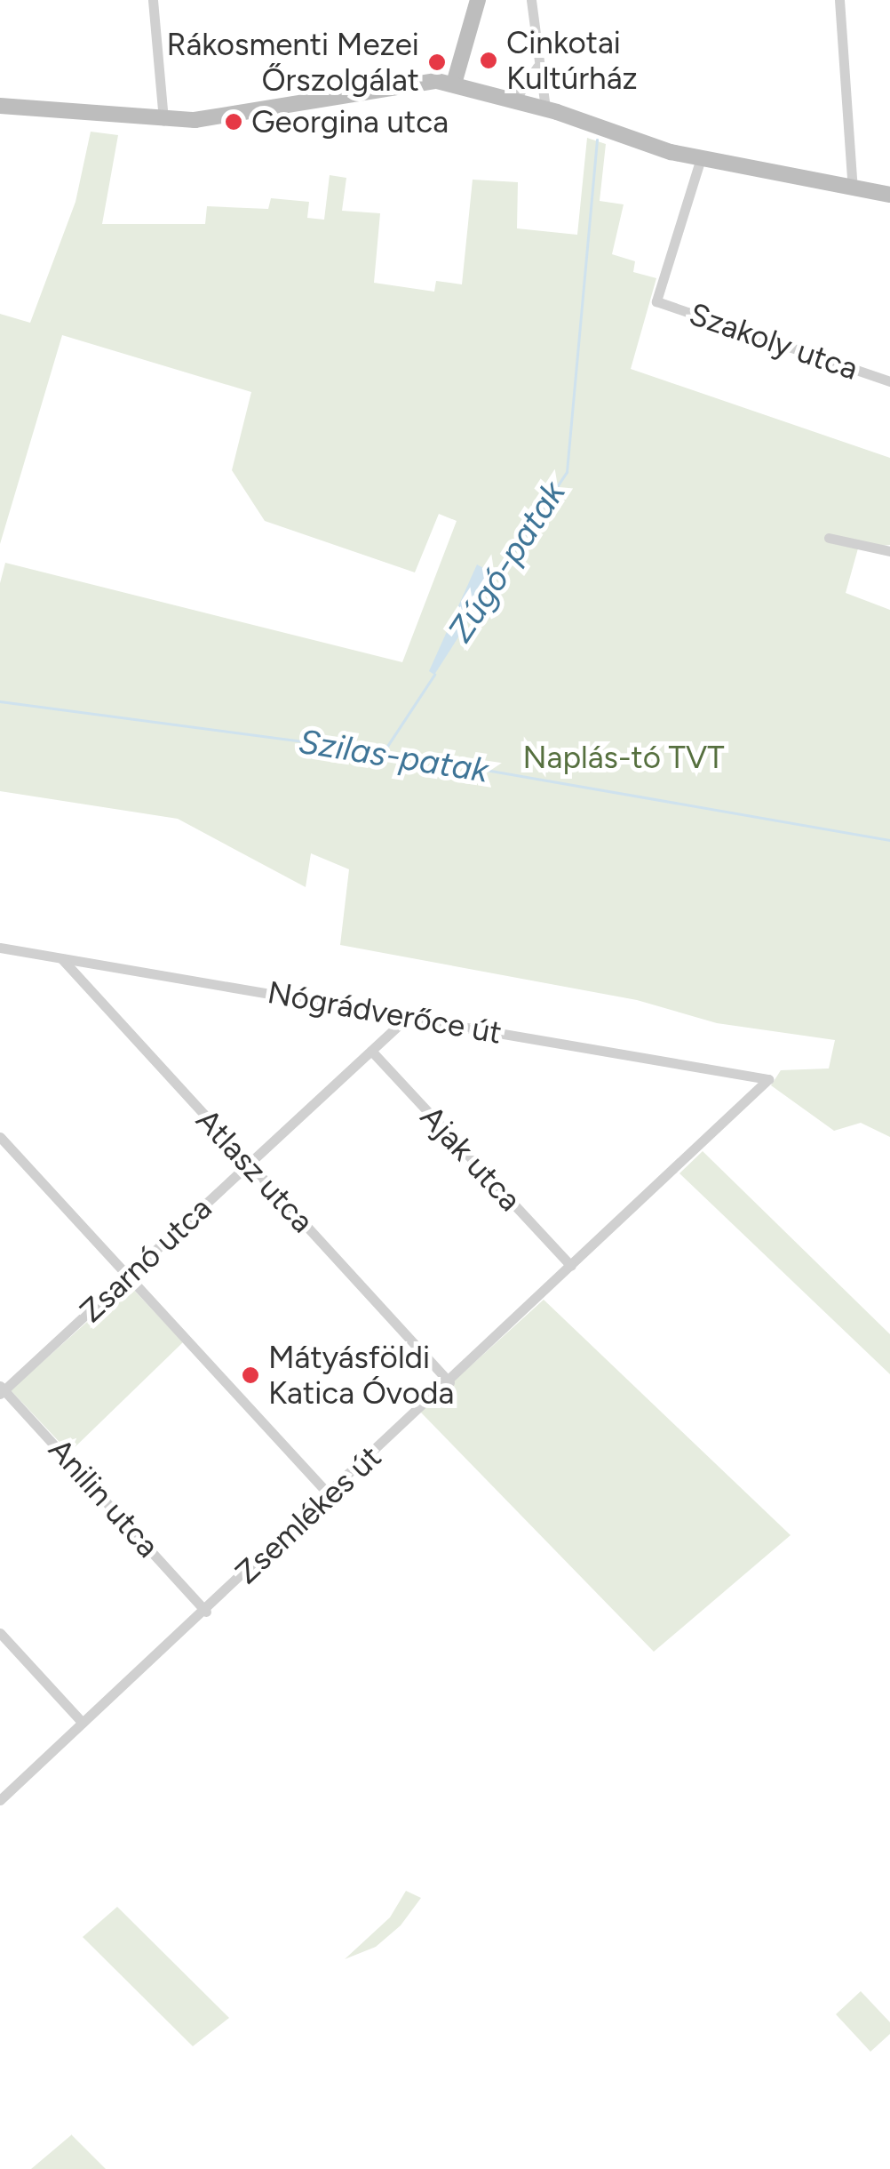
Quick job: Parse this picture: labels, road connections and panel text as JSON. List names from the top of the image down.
{
  "streets": {
    "street": [
      "Szakoly utca",
      "Nógrádverőce út",
      "Ajak utca",
      "Atlasz utca",
      "Zsarnó utca",
      "Anilin utca",
      "Zsemlékes út"
    ]
  },
  "crossings": [
    ["Nógrádverőce út", "Atlasz utca"],
    ["Nógrádverőce út", "Zsarnó utca"],
    ["Nógrádverőce út", "Zsemlékes út"],
    ["Ajak utca", "Zsarnó utca"],
    ["Ajak utca", "Zsemlékes út"],
    ["Atlasz utca", "Zsarnó utca"],
    ["Atlasz utca", "Zsemlékes út"],
    ["Zsarnó utca", "Anilin utca"],
    ["Anilin utca", "Zsemlékes út"]
  ],
  "water": ["Zúgó-patak", "Szilas-patak"],
  "parks": ["Naplás-tó TVT"],
  "places": [
    "Cinkotai Kultúrház",
    "Rákosmenti Mezei Őrszolgálat",
    "Georgina utca",
    "Mátyásföldi Katica Óvoda"
  ]
}
